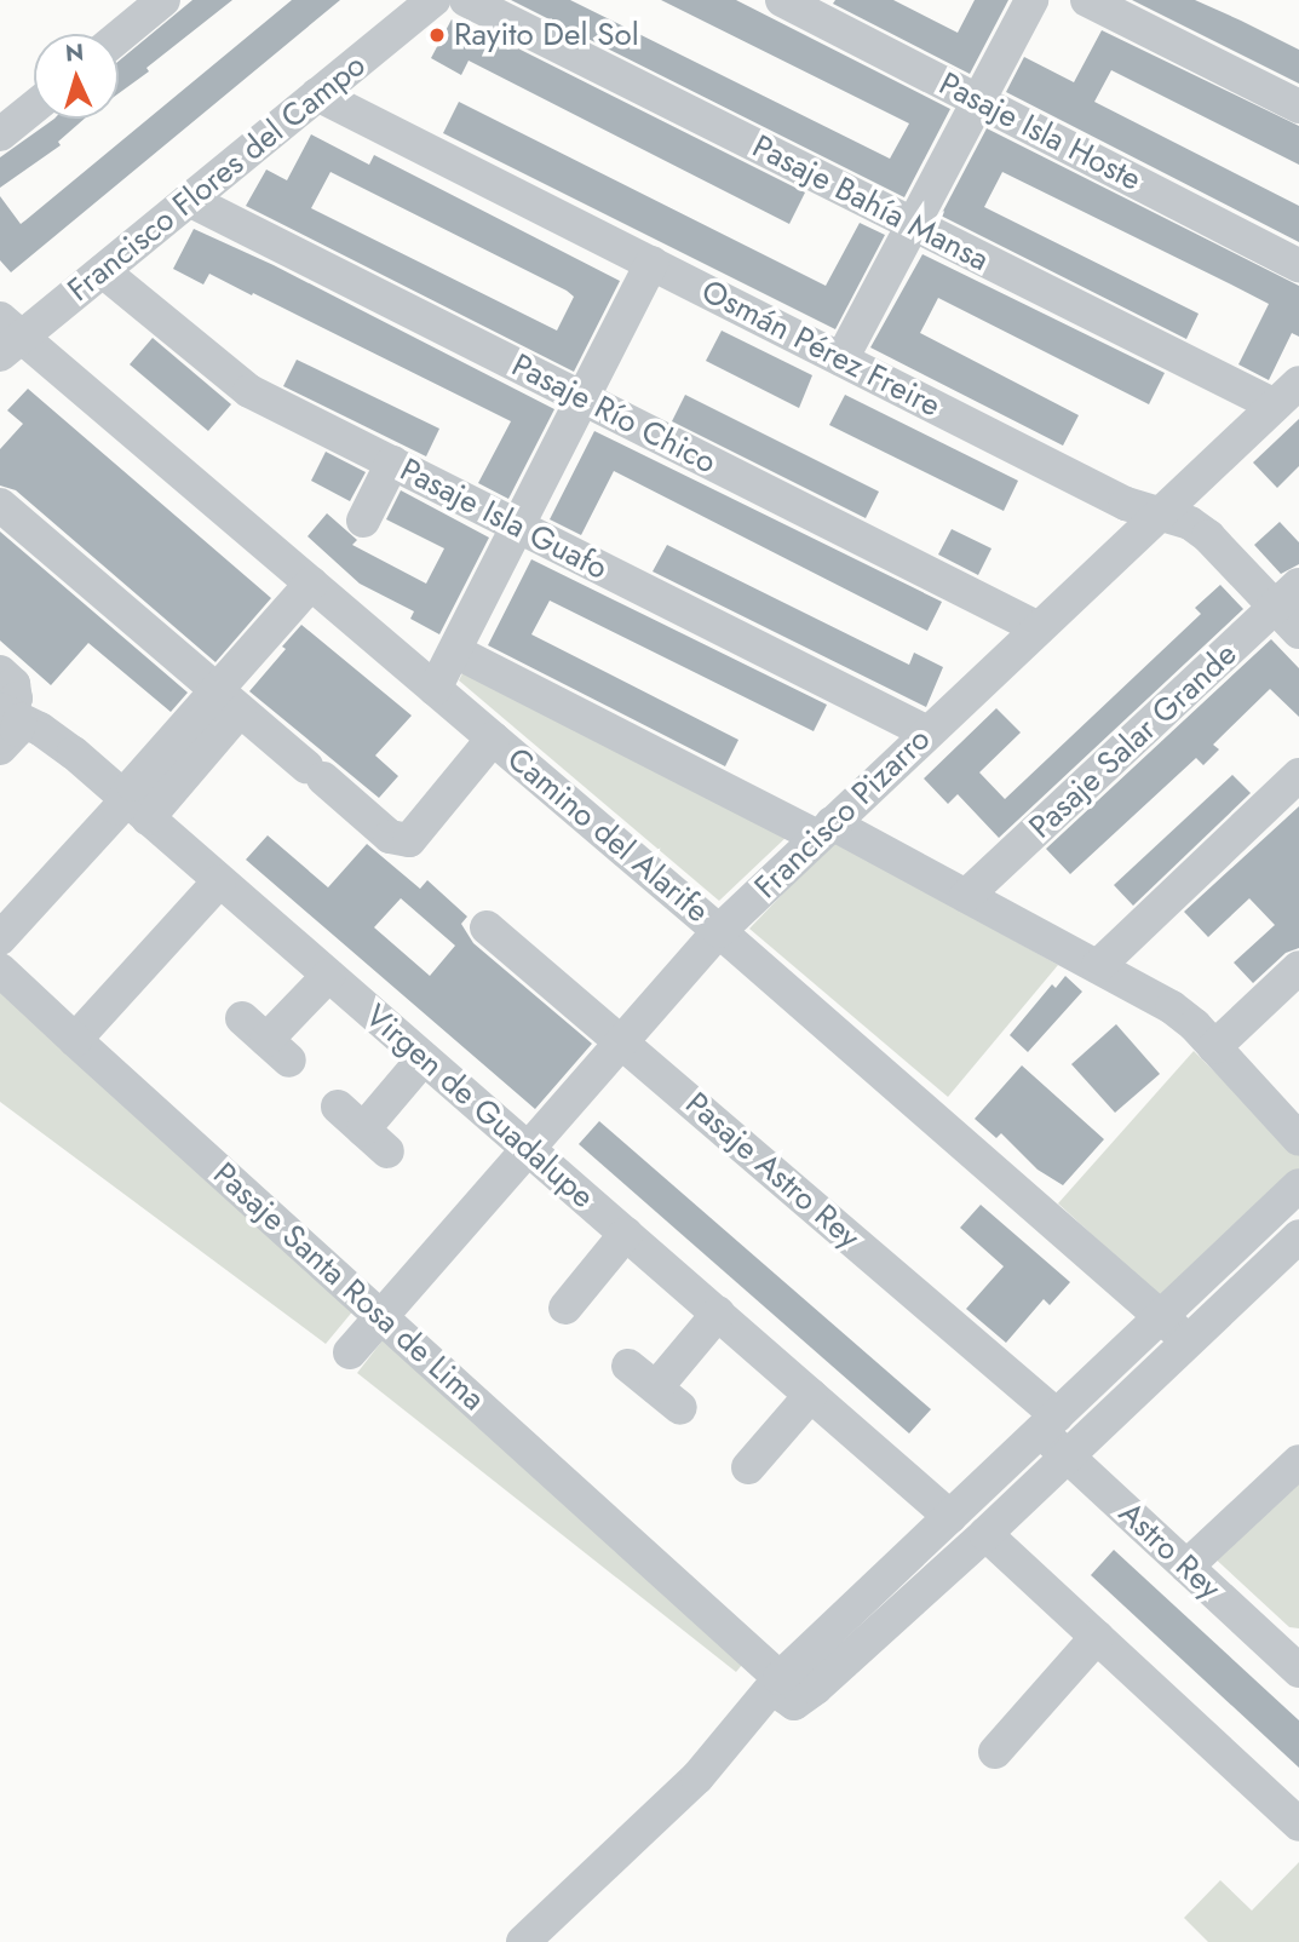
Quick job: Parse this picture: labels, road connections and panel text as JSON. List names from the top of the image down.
{
  "streets": {
    "street": [
      "Pasaje Isla Hoste",
      "Francisco Flores del Campo",
      "Pasaje Bahía Mansa",
      "Osmán Pérez Freire",
      "Pasaje Río Chico",
      "Pasaje Isla Guafo",
      "Pasaje Salar Grande",
      "Francisco Pizarro",
      "Camino del Alarife",
      "Virgen de Guadalupe",
      "Pasaje Astro Rey",
      "Pasaje Santa Rosa de Lima",
      "Astro Rey"
    ]
  },
  "crossings": [
    ["Francisco Flores del Campo", "Osmán Pérez Freire"],
    ["Francisco Flores del Campo", "Pasaje Río Chico"],
    ["Francisco Flores del Campo", "Pasaje Isla Guafo"],
    ["Francisco Flores del Campo", "Camino del Alarife"],
    ["Pasaje Bahía Mansa", "Francisco Pizarro"],
    ["Osmán Pérez Freire", "Pasaje Salar Grande"],
    ["Osmán Pérez Freire", "Francisco Pizarro"],
    ["Pasaje Río Chico", "Francisco Pizarro"],
    ["Pasaje Isla Guafo", "Francisco Pizarro"],
    ["Francisco Pizarro", "Camino del Alarife"],
    ["Francisco Pizarro", "Virgen de Guadalupe"],
    ["Francisco Pizarro", "Pasaje Astro Rey"],
    ["Francisco Pizarro", "Pasaje Santa Rosa de Lima"],
    ["Pasaje Astro Rey", "Astro Rey"]
  ],
  "places": ["Rayito Del Sol"],
  "north": "top"
}
